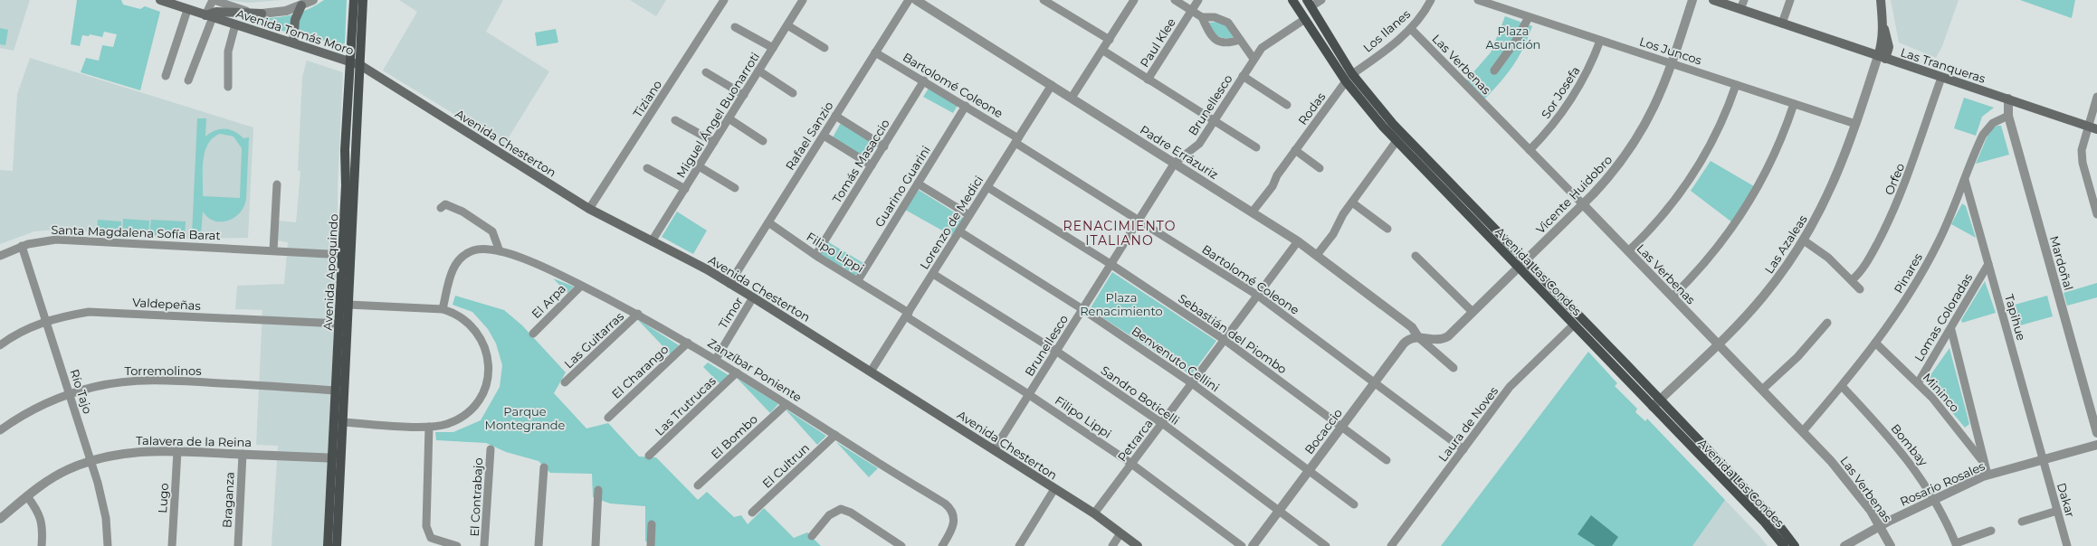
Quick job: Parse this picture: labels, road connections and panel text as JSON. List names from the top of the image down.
{
  "streets": {
    "main road": [
      "Avenida Tomás Moro",
      "Las Tranqueras",
      "Avenida Chesterton",
      "Avenida Las Condes",
      "Avenida Apoquindo"
    ],
    "street": [
      "Los Ilanes",
      "Paul Klee",
      "Los Juncos",
      "Las Verbenas",
      "Bartolomé Coleone",
      "Sor Josefa",
      "Tiziano",
      "Brunellesco",
      "Rodas",
      "Miguel Ángel Buonarroti",
      "Rafael Sanzio",
      "Padre Errázuriz",
      "Tomás Masaccio",
      "Orfeo",
      "Guarino Guarini",
      "Vicente Huidobro",
      "Lorenzo de Medici",
      "Santa Magdalena Sofía Barat",
      "Las Azaleas",
      "Filipo Lippi",
      "Mardoñal",
      "Pinares",
      "El Arpa",
      "Valdepeñas",
      "Timor",
      "Lomas Coloradas",
      "Tapihue",
      "Sebastián del Piombo",
      "Las Guitarras",
      "Benvenuto Cellini",
      "Zanzíbar Poniente",
      "Torremolinos",
      "El Charango",
      "Río Tajo",
      "Mininco",
      "Sandro Boticelli",
      "Las Trutrucas",
      "Laura de Noves",
      "Bocaccio",
      "El Bombo",
      "Petrarca",
      "Talavera de la Reina",
      "Bombay",
      "El Cultrun",
      "Rosario Rosales",
      "El Contrabajo",
      "Lugo",
      "Braganza",
      "Dakar"
    ]
  },
  "crossings": [
    ["Los Ilanes", "Las Verbenas"],
    ["Los Ilanes", "Avenida Las Condes"],
    ["Avenida Tomás Moro", "Avenida Chesterton"],
    ["Avenida Tomás Moro", "Avenida Apoquindo"],
    ["Los Juncos", "Sor Josefa"],
    ["Los Juncos", "Vicente Huidobro"],
    ["Los Juncos", "Las Azaleas"],
    ["Las Verbenas", "Sor Josefa"],
    ["Las Verbenas", "Vicente Huidobro"],
    ["Las Verbenas", "Las Azaleas"],
    ["Las Verbenas", "Pinares"],
    ["Las Verbenas", "Rosario Rosales"],
    ["Las Tranqueras", "Orfeo"],
    ["Las Tranqueras", "Las Azaleas"],
    ["Las Tranqueras", "Mardoñal"],
    ["Bartolomé Coleone", "Brunellesco"],
    ["Bartolomé Coleone", "Rafael Sanzio"],
    ["Bartolomé Coleone", "Tomás Masaccio"],
    ["Bartolomé Coleone", "Guarino Guarini"],
    ["Bartolomé Coleone", "Lorenzo de Medici"],
    ["Bartolomé Coleone", "Laura de Noves"],
    ["Bartolomé Coleone", "Bocaccio"],
    ["Bartolomé Coleone", "Petrarca"],
    ["Tiziano", "Avenida Chesterton"],
    ["Brunellesco", "Avenida Chesterton"],
    ["Brunellesco", "Padre Errázuriz"],
    ["Brunellesco", "Filipo Lippi"],
    ["Brunellesco", "Avenida Las Condes"],
    ["Brunellesco", "Sebastián del Piombo"],
    ["Brunellesco", "Benvenuto Cellini"],
    ["Brunellesco", "Sandro Boticelli"],
    ["Rodas", "Padre Errázuriz"],
    ["Rodas", "Avenida Las Condes"],
    ["Miguel Ángel Buonarroti", "Avenida Chesterton"],
    ["Rafael Sanzio", "Avenida Chesterton"],
    ["Rafael Sanzio", "Filipo Lippi"],
    ["Avenida Chesterton", "Lorenzo de Medici"],
    ["Avenida Chesterton", "Avenida Apoquindo"],
    ["Avenida Chesterton", "Timor"],
    ["Avenida Chesterton", "Petrarca"],
    ["Padre Errázuriz", "Lorenzo de Medici"],
    ["Padre Errázuriz", "Bocaccio"],
    ["Padre Errázuriz", "Petrarca"],
    ["Tomás Masaccio", "Filipo Lippi"],
    ["Guarino Guarini", "Filipo Lippi"],
    ["Vicente Huidobro", "Avenida Las Condes"],
    ["Lorenzo de Medici", "Filipo Lippi"],
    ["Lorenzo de Medici", "Sebastián del Piombo"],
    ["Lorenzo de Medici", "Benvenuto Cellini"],
    ["Lorenzo de Medici", "Sandro Boticelli"],
    ["Santa Magdalena Sofía Barat", "Avenida Apoquindo"],
    ["Santa Magdalena Sofía Barat", "Río Tajo"],
    ["Las Azaleas", "Avenida Las Condes"],
    ["Filipo Lippi", "Petrarca"],
    ["Mardoñal", "Pinares"],
    ["Avenida Las Condes", "Laura de Noves"],
    ["Avenida Apoquindo", "Valdepeñas"],
    ["Avenida Apoquindo", "Torremolinos"],
    ["Avenida Apoquindo", "Talavera de la Reina"],
    ["Pinares", "Tapihue"],
    ["Pinares", "Mininco"],
    ["Pinares", "Bombay"],
    ["El Arpa", "Zanzíbar Poniente"],
    ["Valdepeñas", "Río Tajo"],
    ["Timor", "Zanzíbar Poniente"],
    ["Lomas Coloradas", "Tapihue"],
    ["Lomas Coloradas", "Mininco"],
    ["Tapihue", "Rosario Rosales"],
    ["Tapihue", "Dakar"],
    ["Sebastián del Piombo", "Bocaccio"],
    ["Sebastián del Piombo", "Petrarca"],
    ["Las Guitarras", "Zanzíbar Poniente"],
    ["Benvenuto Cellini", "Bocaccio"],
    ["Benvenuto Cellini", "Petrarca"],
    ["Zanzíbar Poniente", "El Charango"],
    ["Zanzíbar Poniente", "Las Trutrucas"],
    ["Zanzíbar Poniente", "El Bombo"],
    ["Zanzíbar Poniente", "El Cultrun"],
    ["Torremolinos", "Río Tajo"],
    ["Río Tajo", "Talavera de la Reina"],
    ["Mininco", "Rosario Rosales"],
    ["Sandro Boticelli", "Bocaccio"],
    ["Sandro Boticelli", "Petrarca"],
    ["Talavera de la Reina", "Lugo"],
    ["Talavera de la Reina", "Braganza"],
    ["Bombay", "Rosario Rosales"],
    ["Rosario Rosales", "Dakar"]
  ],
  "districts": ["RENACIMIENTO ITALIANO"],
  "parks": ["Plaza Asunción", "Plaza Renacimiento", "Parque Montegrande"]
}
